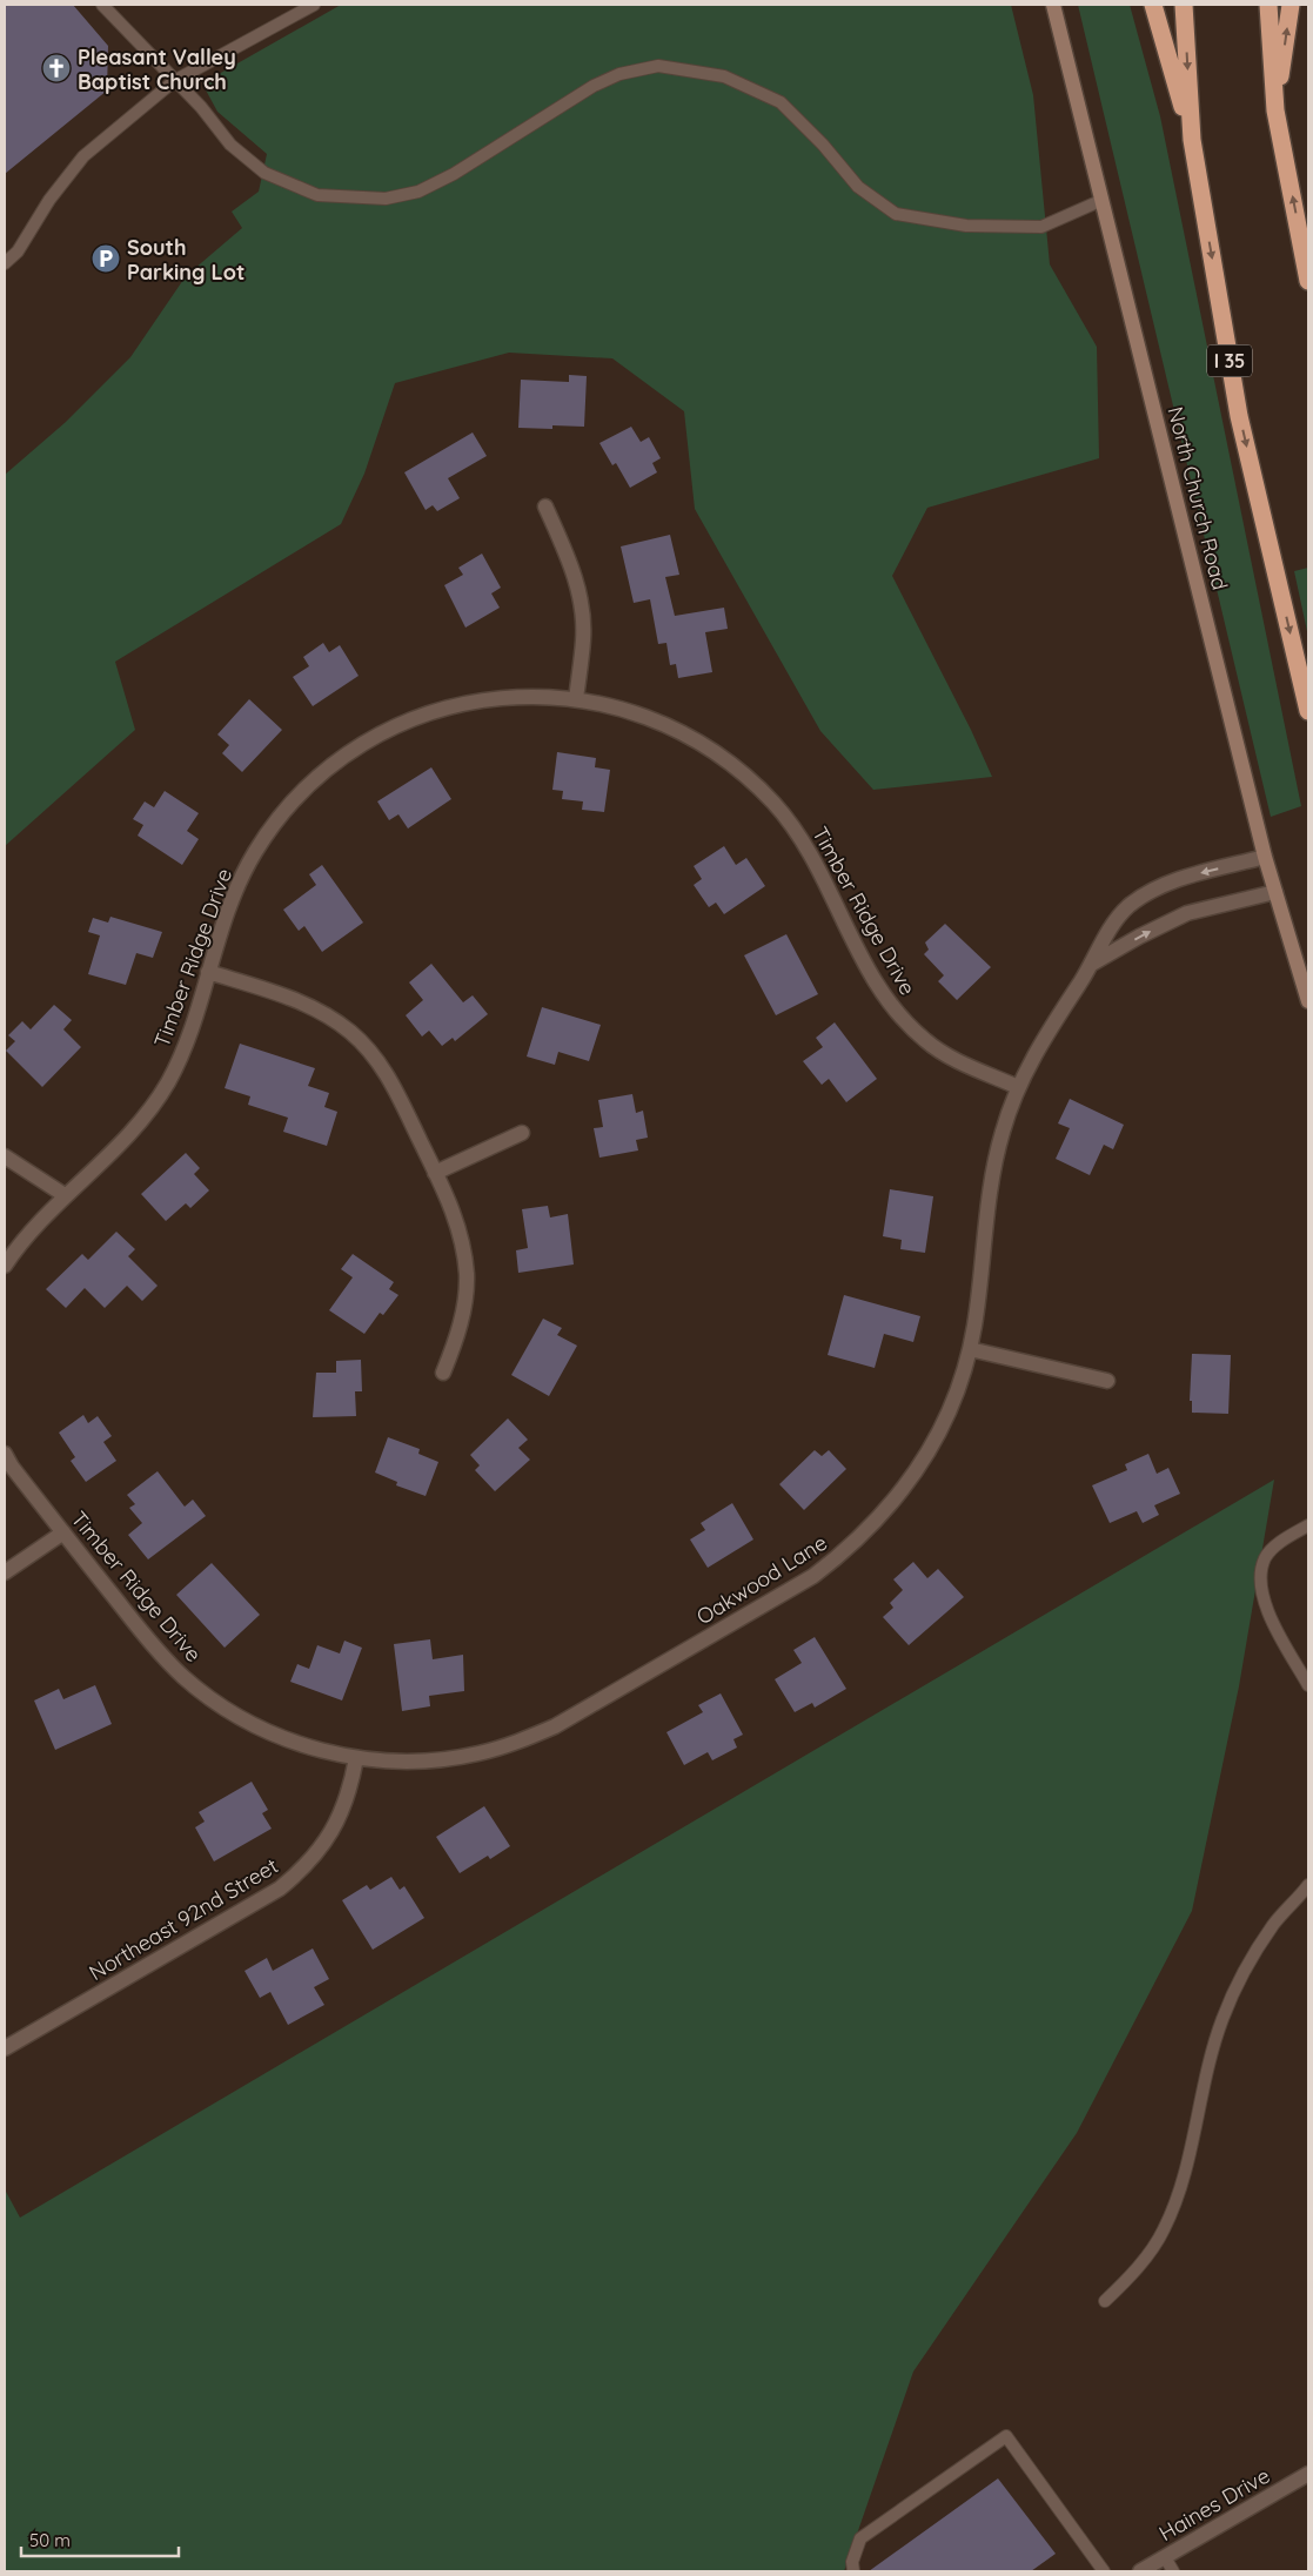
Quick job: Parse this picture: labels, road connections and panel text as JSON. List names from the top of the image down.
{
  "streets": {
    "highway": ["I 35"],
    "main road": ["North Church Road"],
    "street": [
      "Timber Ridge Drive",
      "Oakwood Lane",
      "Northeast 92nd Street",
      "Haines Drive"
    ]
  },
  "crossings": [
    ["North Church Road", "Oakwood Lane"],
    ["Timber Ridge Drive", "Oakwood Lane"],
    ["Timber Ridge Drive", "Northeast 92nd Street"],
    ["Oakwood Lane", "Northeast 92nd Street"]
  ],
  "places": {
    "church": ["Pleasant Valley Baptist Church"],
    "parking": ["South Parking Lot"]
  },
  "scale_bar": "50 m"
}
